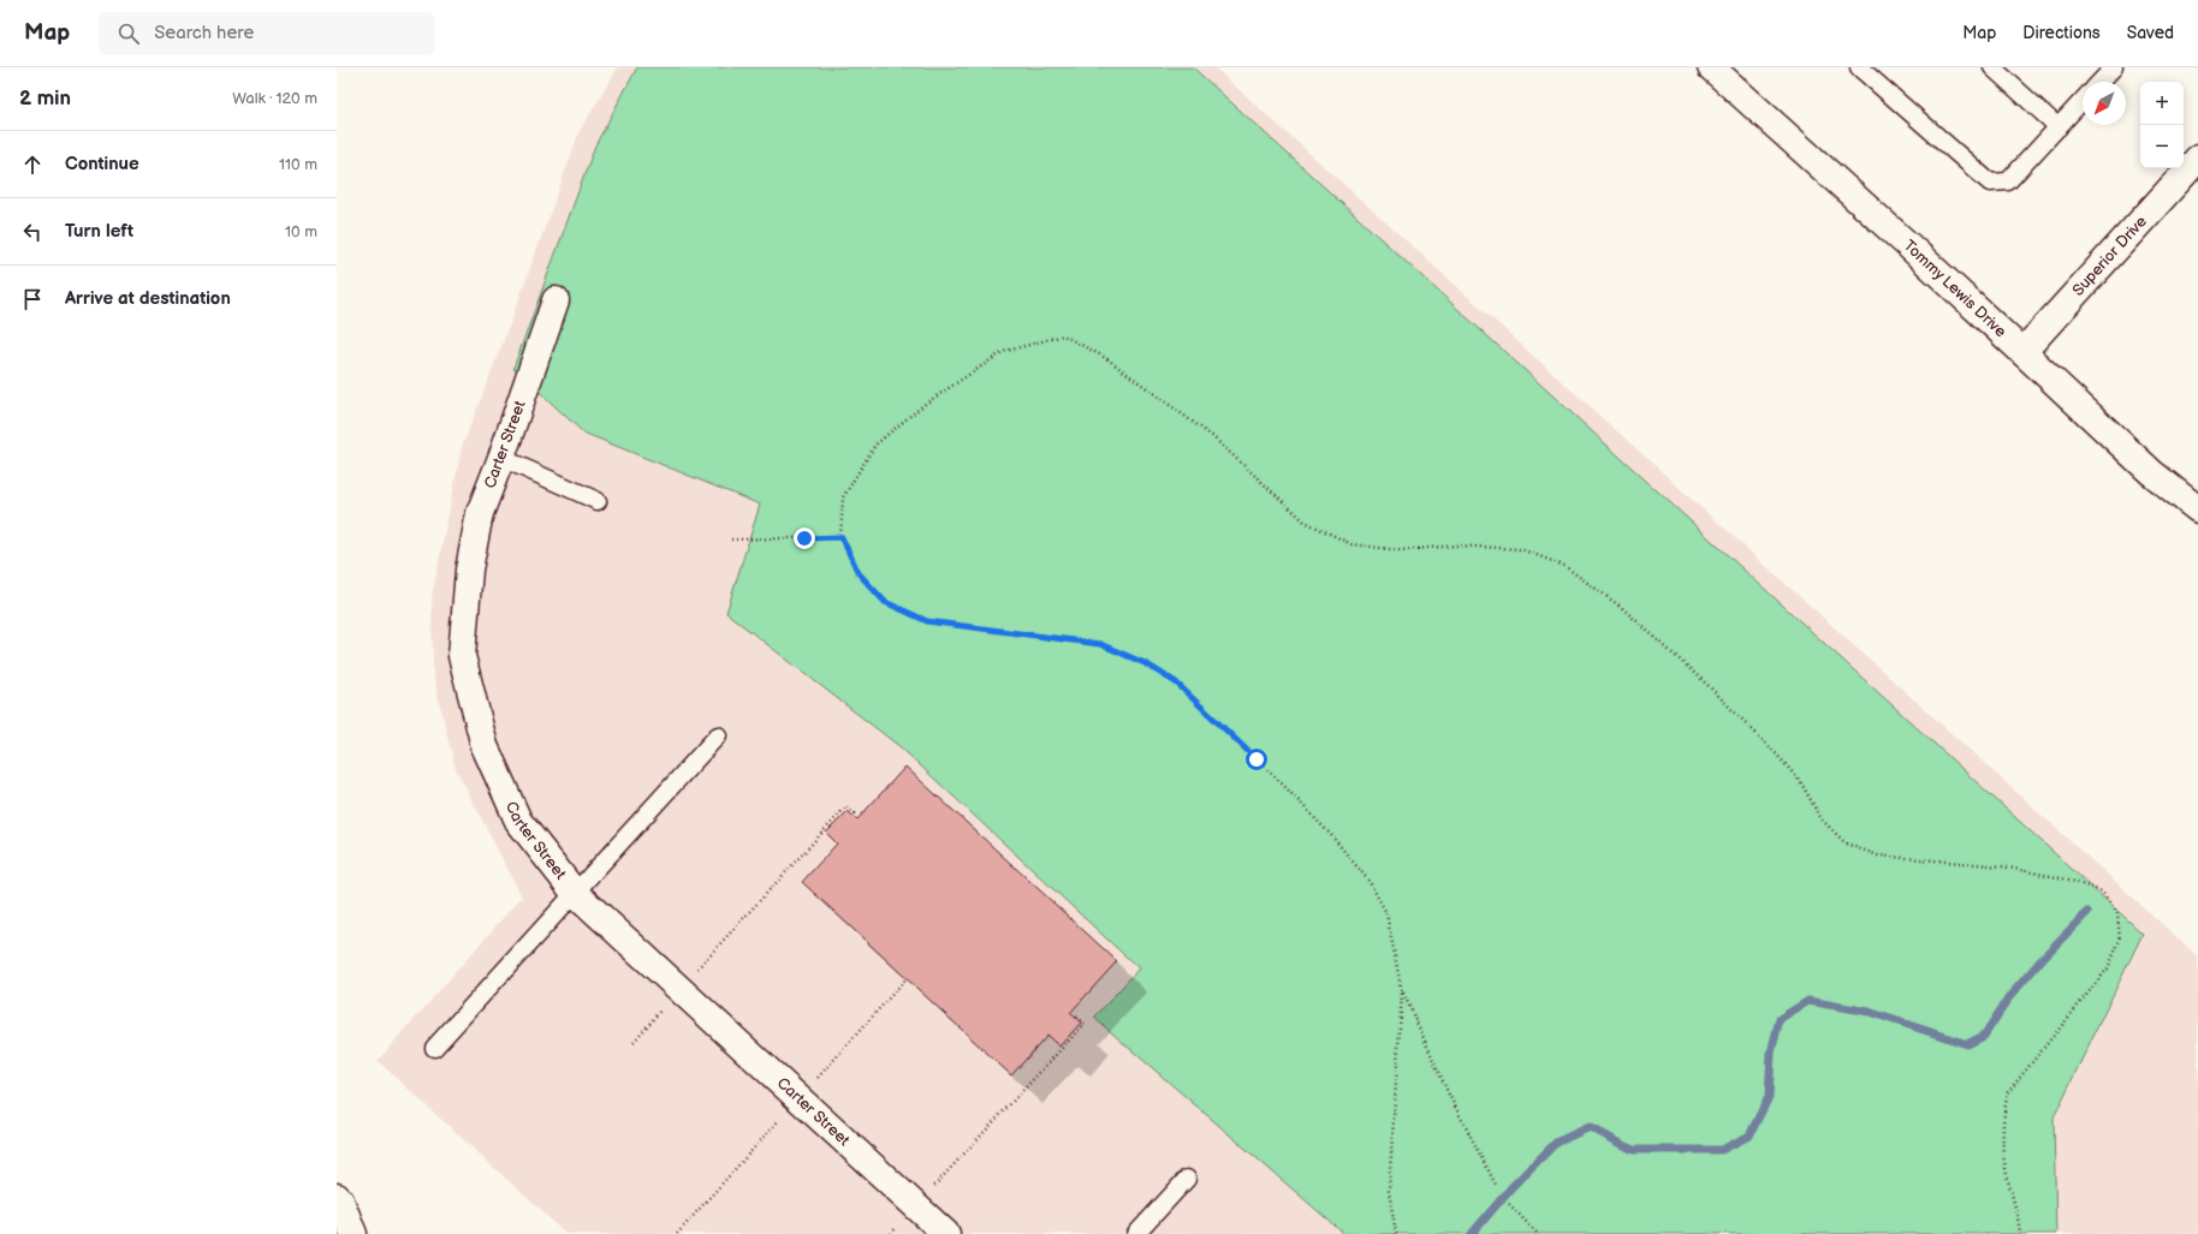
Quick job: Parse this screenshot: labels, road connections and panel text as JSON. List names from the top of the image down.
{
  "streets": {
    "street": ["Superior Drive", "Tommy Lewis Drive", "Carter Street"]
  },
  "crossings": [
    ["Superior Drive", "Tommy Lewis Drive"]
  ],
  "north": "bottom left",
  "page": {
    "header": "Map",
    "search": "Search here",
    "nav": ["Map", "Directions", "Saved"],
    "heading": ["2 min", "Walk · 120 m"],
    "map_buttons": ["+", "−"],
    "list": [
      ["Continue", "110 m"],
      ["Turn left", "10 m"],
      "Arrive at destination"
    ]
  }
}
